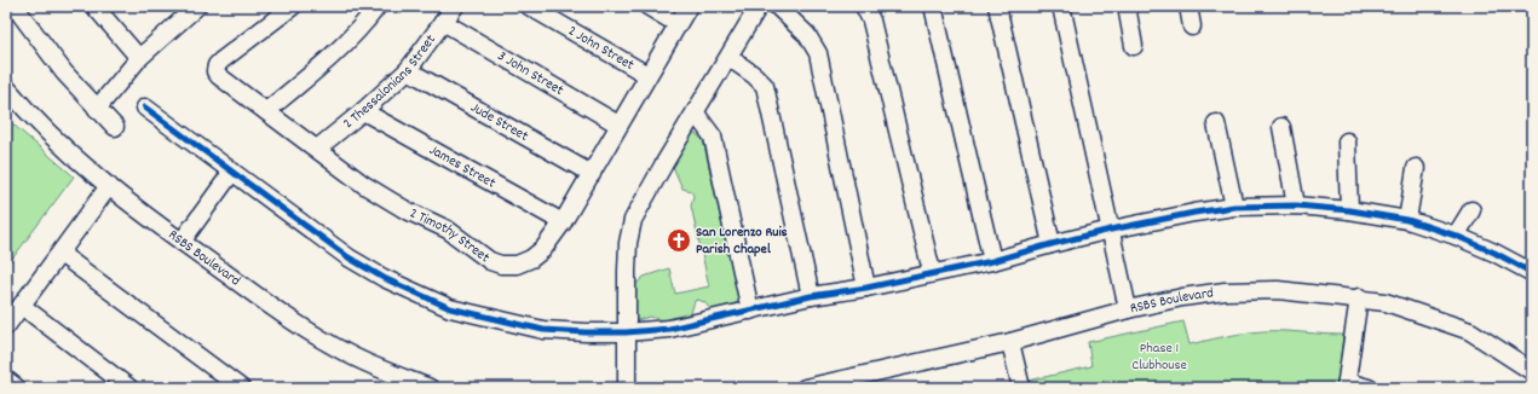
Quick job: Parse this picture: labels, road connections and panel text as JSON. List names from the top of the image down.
{
  "streets": {
    "street": [
      "2 John Street",
      "3 John Street",
      "2 Thessalonians Street",
      "Jude Street",
      "James Street",
      "2 Timothy Street",
      "RSBS Boulevard"
    ]
  },
  "crossings": [
    ["2 John Street", "2 Timothy Street"],
    ["3 John Street", "2 Thessalonians Street"],
    ["3 John Street", "2 Timothy Street"],
    ["2 Thessalonians Street", "Jude Street"],
    ["2 Thessalonians Street", "James Street"],
    ["2 Thessalonians Street", "2 Timothy Street"],
    ["Jude Street", "2 Timothy Street"],
    ["James Street", "2 Timothy Street"]
  ],
  "parks": ["Phase 1 Clubhouse"],
  "places": {
    "church": ["San Lorenzo Ruis Parish Chapel"]
  }
}
